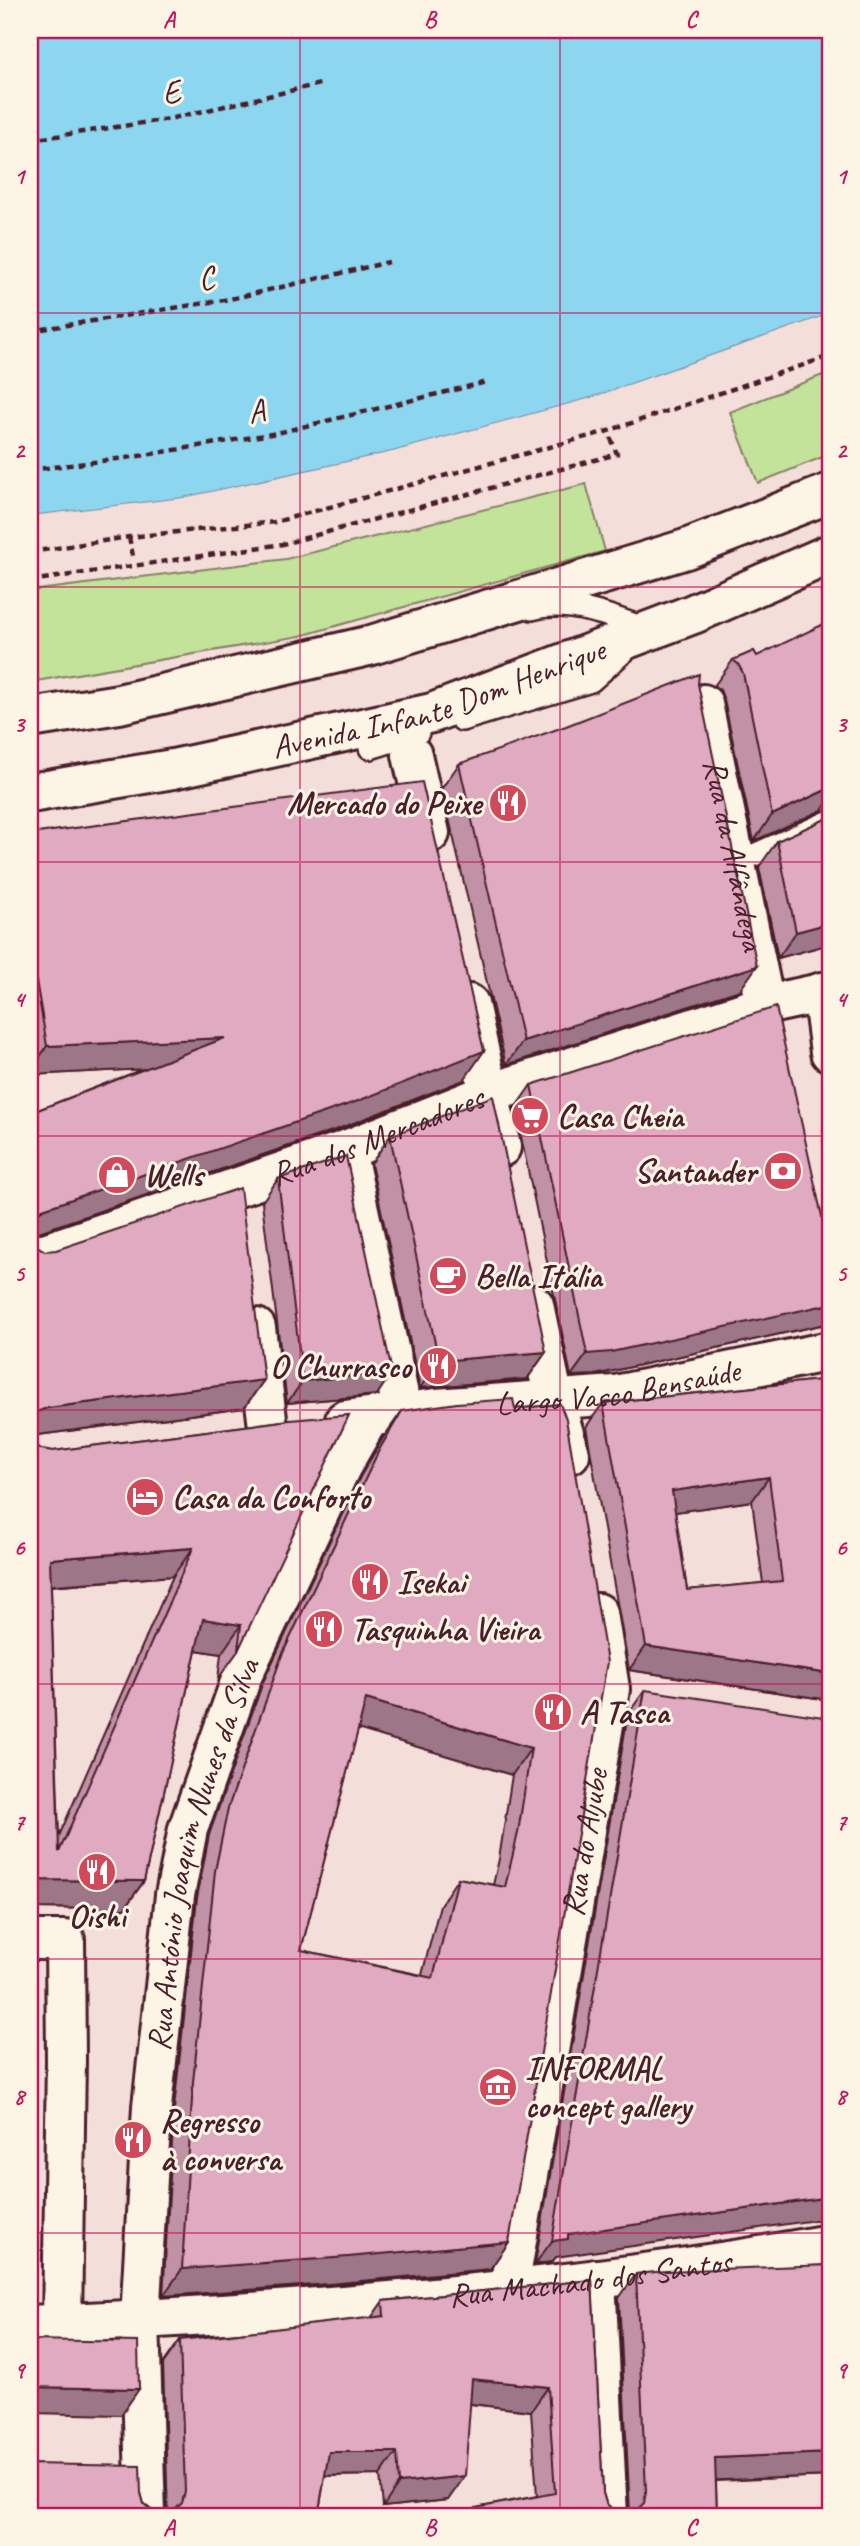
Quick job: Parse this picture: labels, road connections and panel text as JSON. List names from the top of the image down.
{
  "streets": {
    "street": [
      "Avenida Infante Dom Henrique",
      "Rua da Alfândega",
      "Rua dos Mercadores",
      "Largo Vasco Bensaúde",
      "Rua do Aljube",
      "Rua António Joaquim Nunes da Silva",
      "Rua Machado dos Santos"
    ],
    "path": ["E", "C", "A"]
  },
  "crossings": [
    ["Rua da Alfândega", "Rua dos Mercadores"],
    ["Largo Vasco Bensaúde", "Rua António Joaquim Nunes da Silva"],
    ["Rua do Aljube", "Rua Machado dos Santos"],
    ["Rua António Joaquim Nunes da Silva", "Rua Machado dos Santos"]
  ],
  "places": {
    "restaurant": [
      "Mercado do Peixe",
      "O Churrasco",
      "Isekai",
      "Tasquinha Vieira",
      "A Tasca",
      "Oishi",
      "Regresso à conversa"
    ],
    "supermarket": ["Casa Cheia"],
    "bank": ["Santander"],
    "shop": ["Wells"],
    "cafe": ["Bella Itália"],
    "hotel": ["Casa da Conforto"],
    "museum": ["INFORMAL concept gallery"]
  },
  "grid": {
    "columns": ["A", "B", "C"],
    "rows": [
      "1",
      "2",
      "3",
      "4",
      "5",
      "6",
      "7",
      "8",
      "9"
    ]
  }
}
